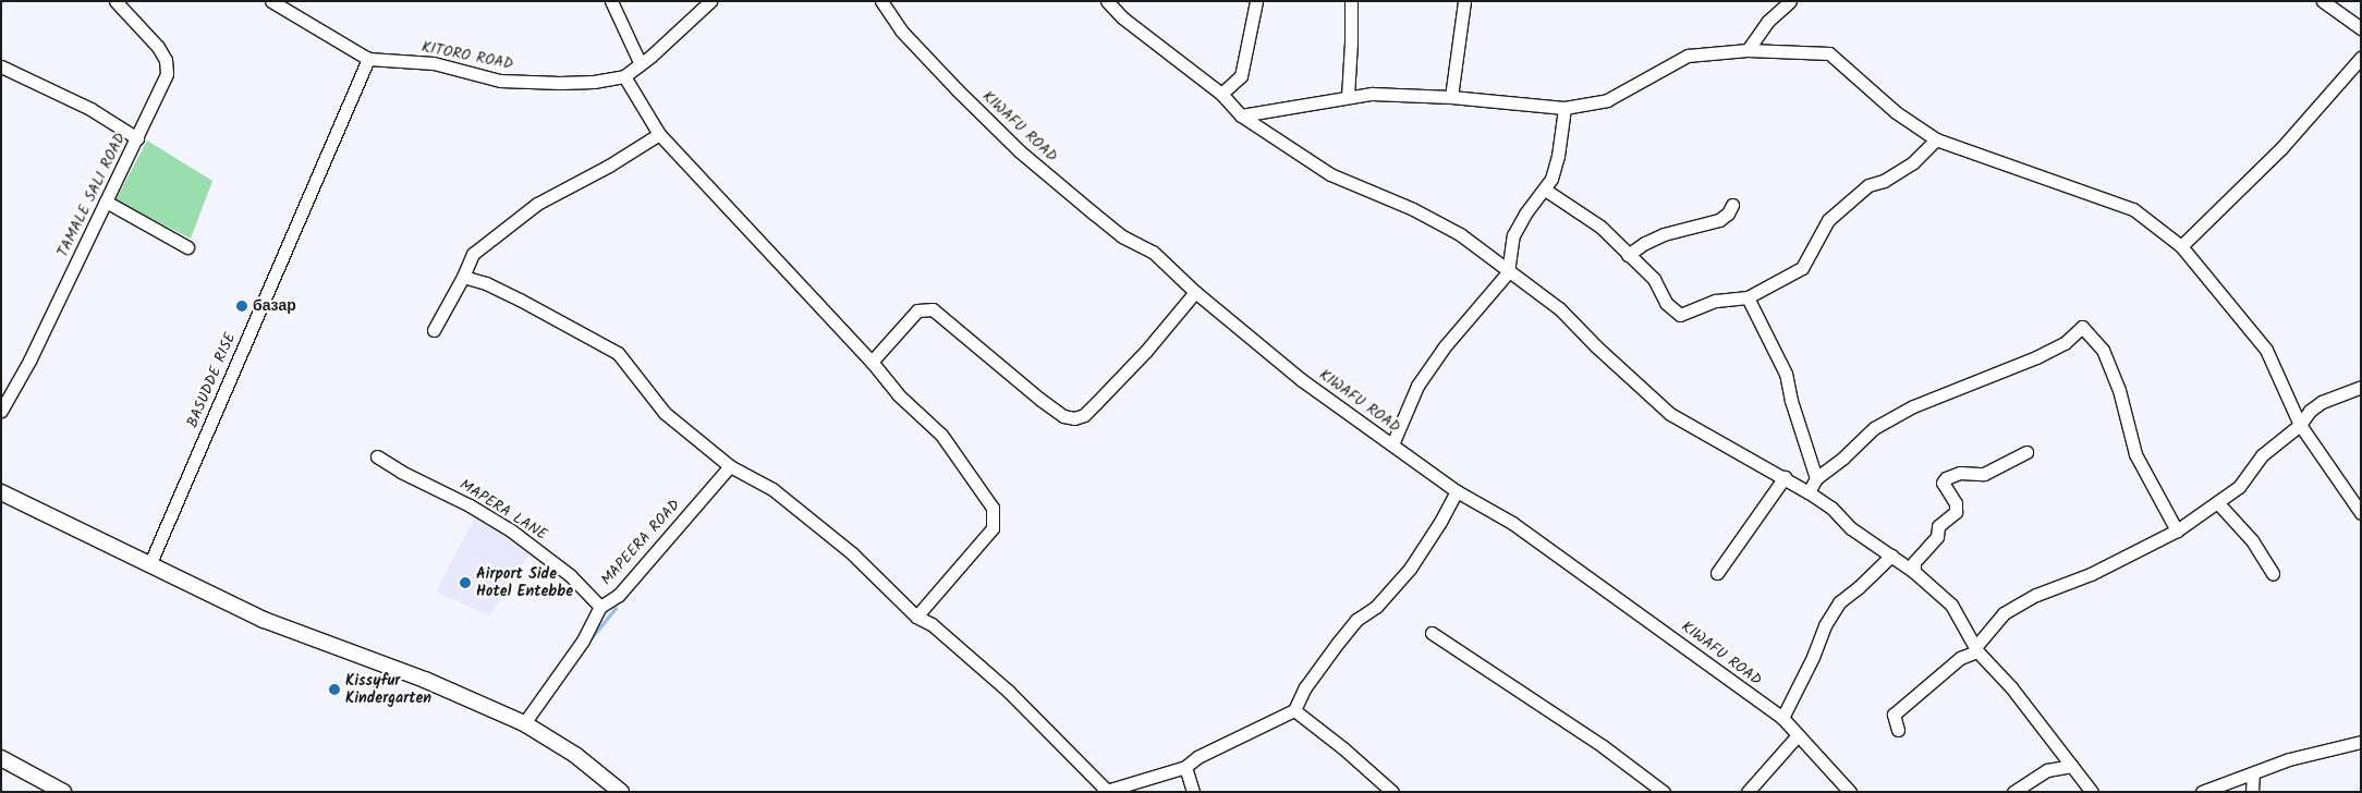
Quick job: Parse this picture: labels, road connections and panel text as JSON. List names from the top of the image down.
{
  "streets": {
    "street": [
      "KITORO ROAD",
      "KIWAFU ROAD",
      "TAMALE SALI ROAD",
      "BASUDDE RISE",
      "MAPERA LANE",
      "MAPEERA ROAD"
    ]
  },
  "crossings": [
    ["KITORO ROAD", "BASUDDE RISE"],
    ["MAPERA LANE", "MAPEERA ROAD"]
  ],
  "places": ["базар", "Airport Side Hotel Entebbe", "Kissyfur Kindergarten"]
}
